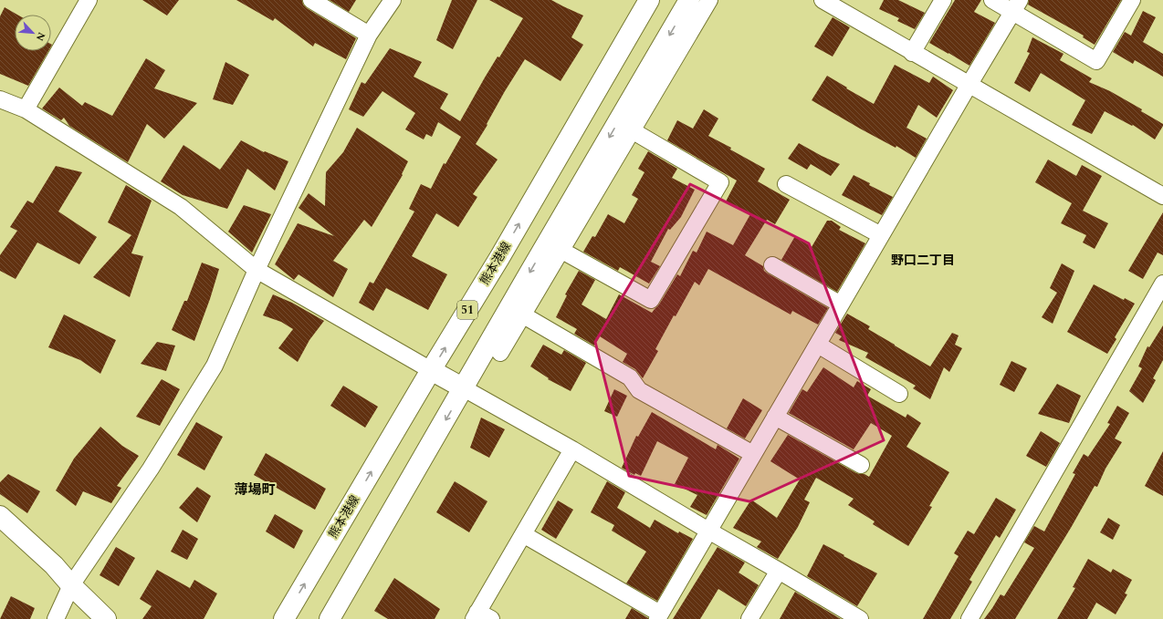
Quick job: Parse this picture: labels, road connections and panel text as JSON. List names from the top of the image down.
{
  "streets": {
    "main road": ["熊本港線", "51"]
  },
  "districts": ["野口二丁目", "薄場町"],
  "north": "bottom right"
}
